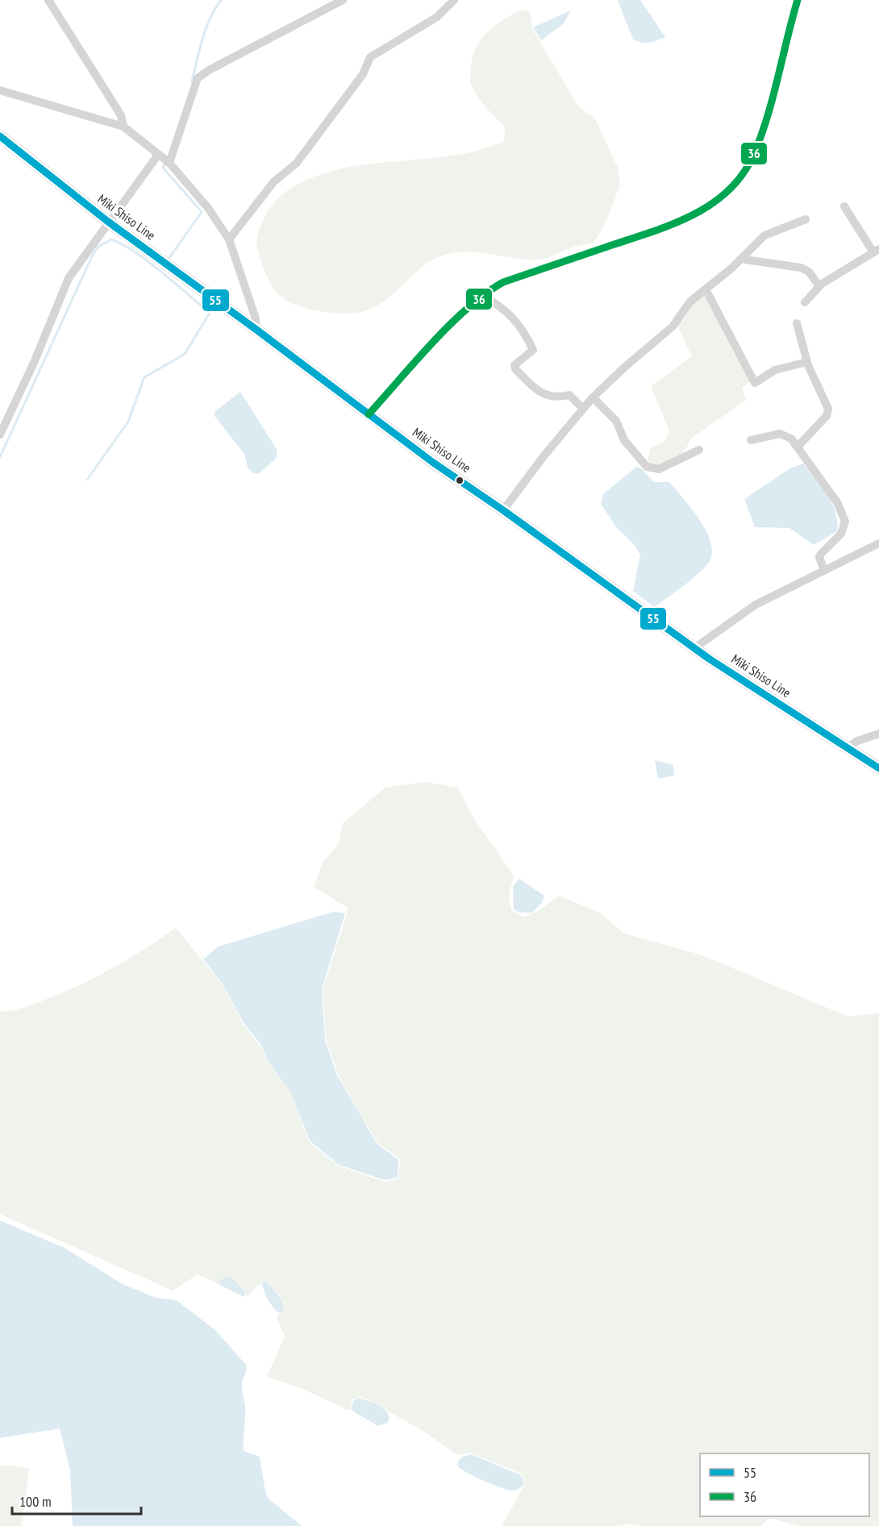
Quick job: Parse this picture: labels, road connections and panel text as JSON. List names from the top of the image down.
{
  "streets": {
    "main road": ["Miki Shiso Line"]
  },
  "lines": ["transit line 36", "transit line 55"],
  "legend": ["55", "36"],
  "scale_bar": "100 m"
}
